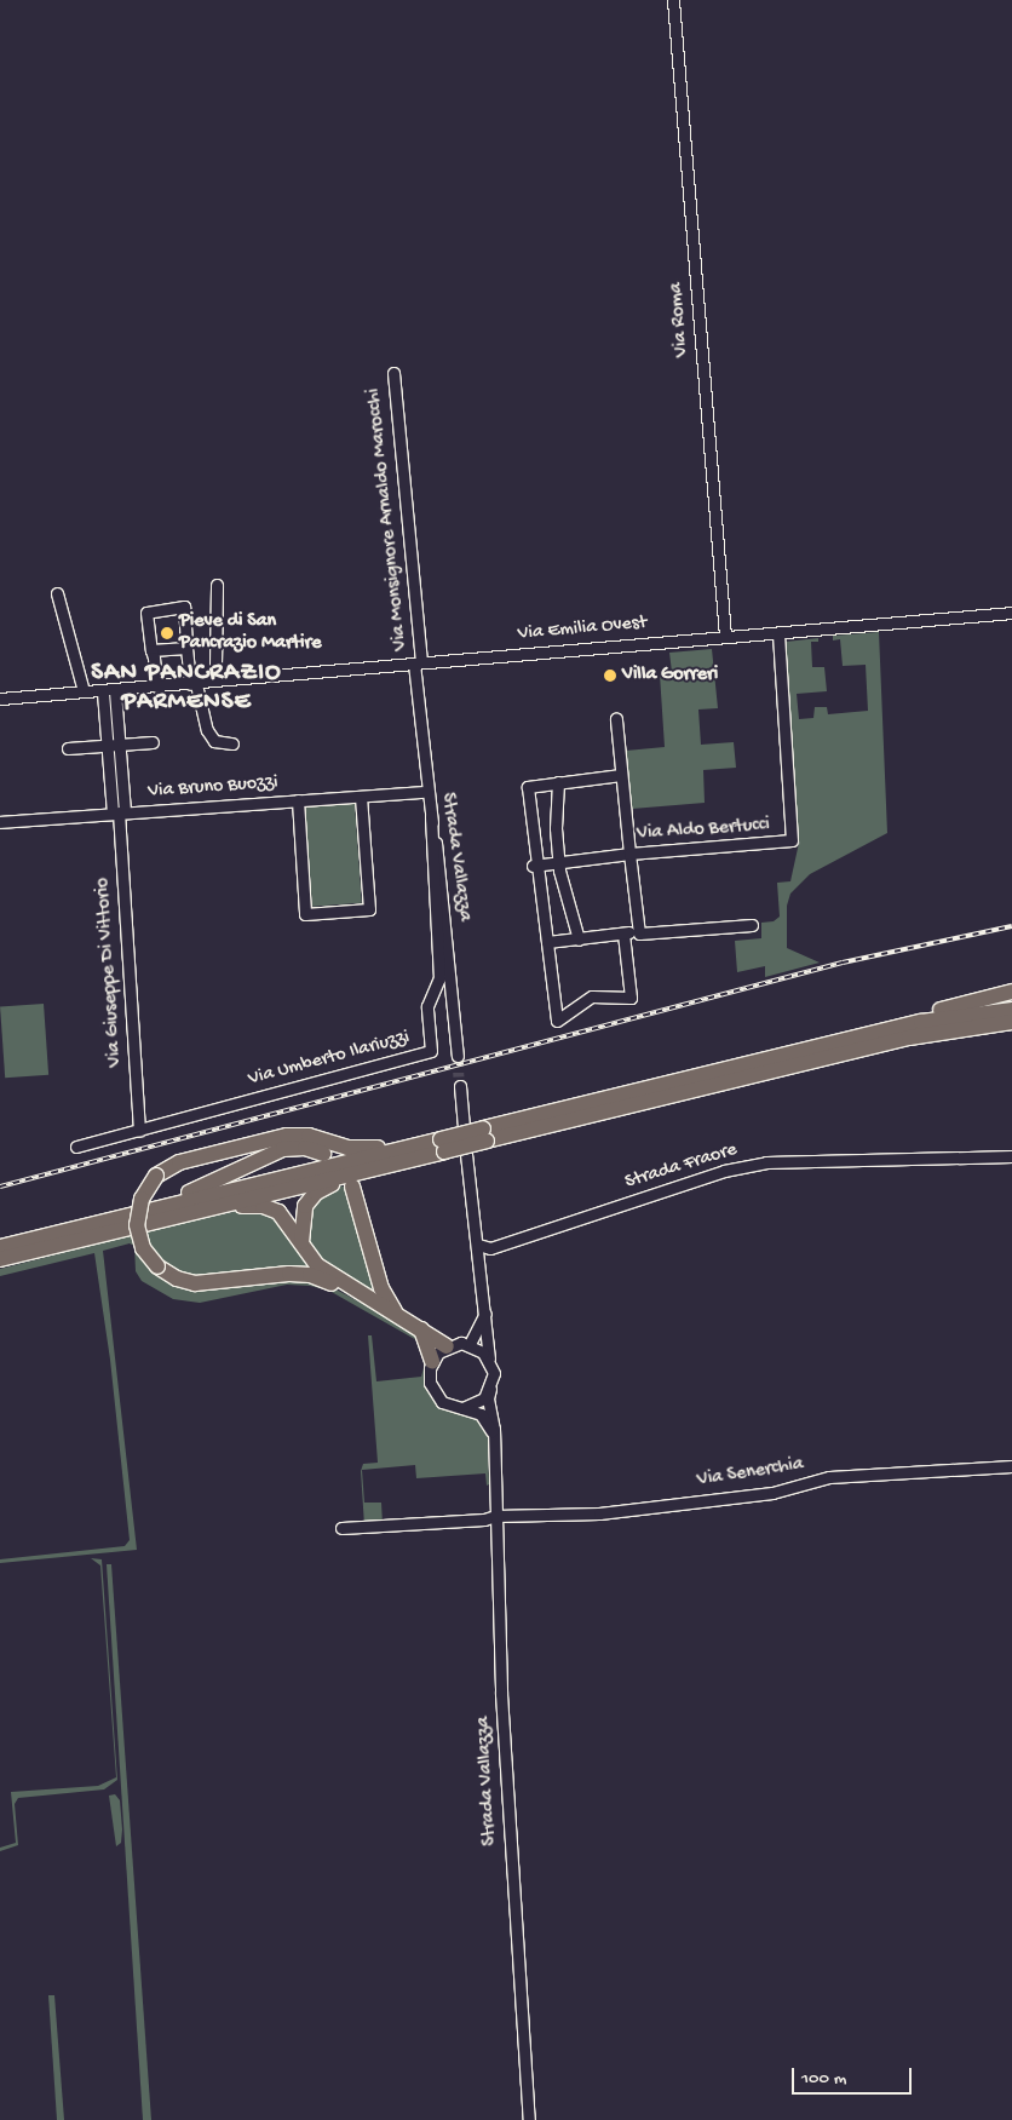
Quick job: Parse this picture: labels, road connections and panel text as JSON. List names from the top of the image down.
{
  "streets": {
    "street": [
      "Via Roma",
      "Via Monsignore Arnaldo Marocchi",
      "Via Emilia Ovest",
      "Via Bruno Buozzi",
      "Via Aldo Bertucci",
      "Strada Vallazza",
      "Via Giuseppe Di Vittorio",
      "Via Umberto Ilariuzzi",
      "Strada Fraore",
      "Via Senerchia"
    ]
  },
  "crossings": [
    ["Via Roma", "Via Emilia Ovest"],
    ["Via Monsignore Arnaldo Marocchi", "Via Emilia Ovest"],
    ["Via Monsignore Arnaldo Marocchi", "Strada Vallazza"],
    ["Via Emilia Ovest", "Via Aldo Bertucci"],
    ["Via Emilia Ovest", "Strada Vallazza"],
    ["Via Bruno Buozzi", "Strada Vallazza"],
    ["Via Bruno Buozzi", "Via Giuseppe Di Vittorio"],
    ["Strada Vallazza", "Via Umberto Ilariuzzi"],
    ["Strada Vallazza", "Strada Fraore"],
    ["Strada Vallazza", "Via Senerchia"],
    ["Via Giuseppe Di Vittorio", "Via Umberto Ilariuzzi"]
  ],
  "districts": ["SAN PANCRAZIO PARMENSE"],
  "places": ["Pieve di San Pancrazio Martire", "Villa Gorreri"],
  "scale_bar": "100 m"
}
